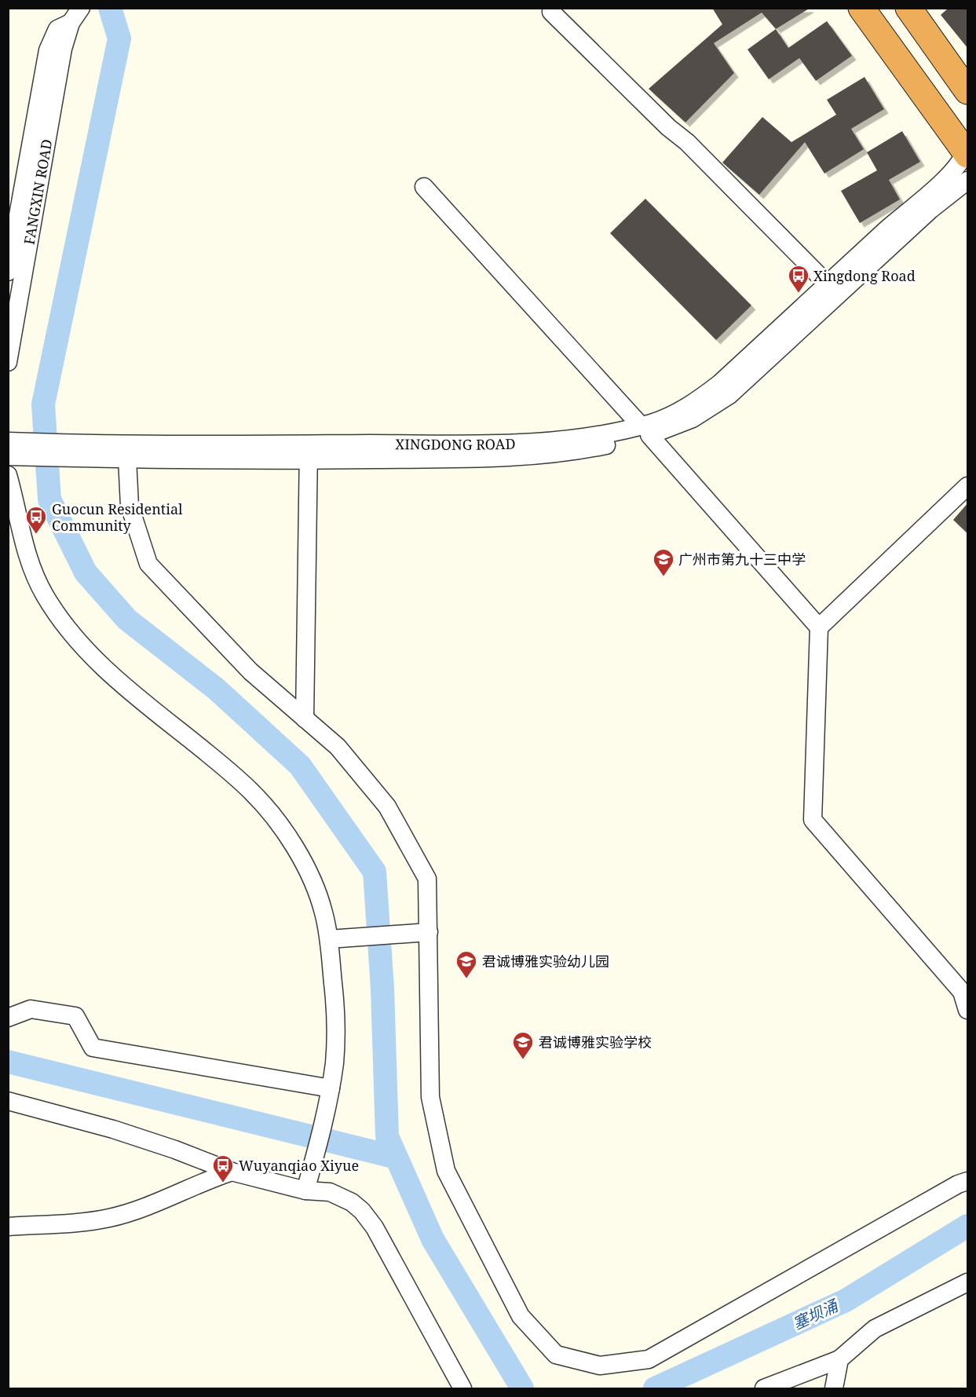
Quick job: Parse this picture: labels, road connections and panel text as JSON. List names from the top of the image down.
{
  "streets": {
    "street": ["FANGXIN ROAD", "XINGDONG ROAD"]
  },
  "water": ["塞坝涌"],
  "places": {
    "bus stop": ["Xingdong Road", "Guocun Residential Community", "Wuyanqiao Xiyue"],
    "school or university": ["广州市第九十三中学", "君诚博雅实验幼儿园", "君诚博雅实验学校"]
  }
}
